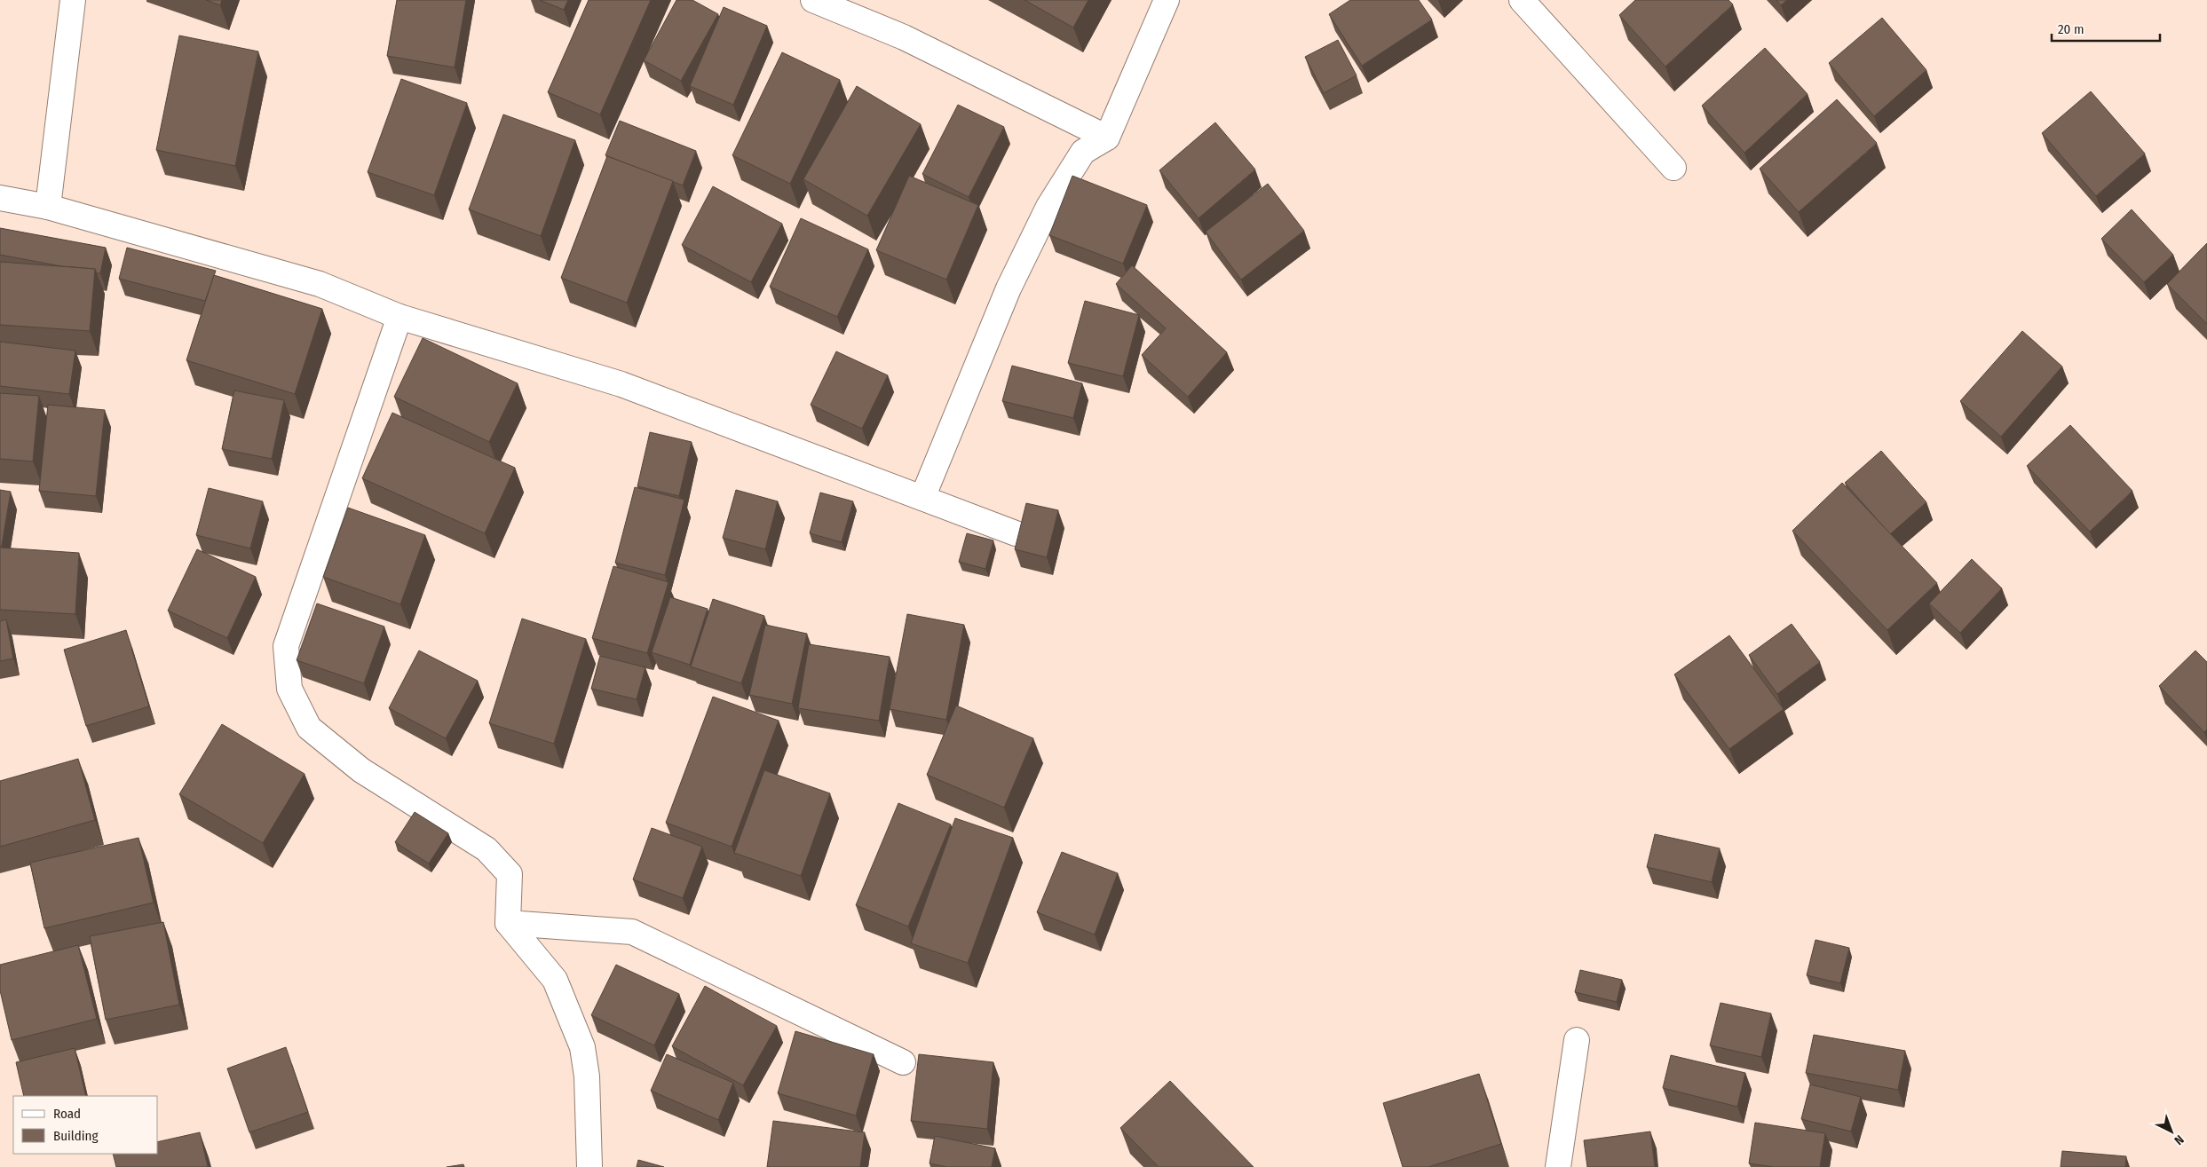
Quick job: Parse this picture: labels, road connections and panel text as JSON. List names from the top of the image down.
{
  "legend": ["Road", "Building"],
  "scale_bar": "20 m",
  "north": "bottom right"
}
